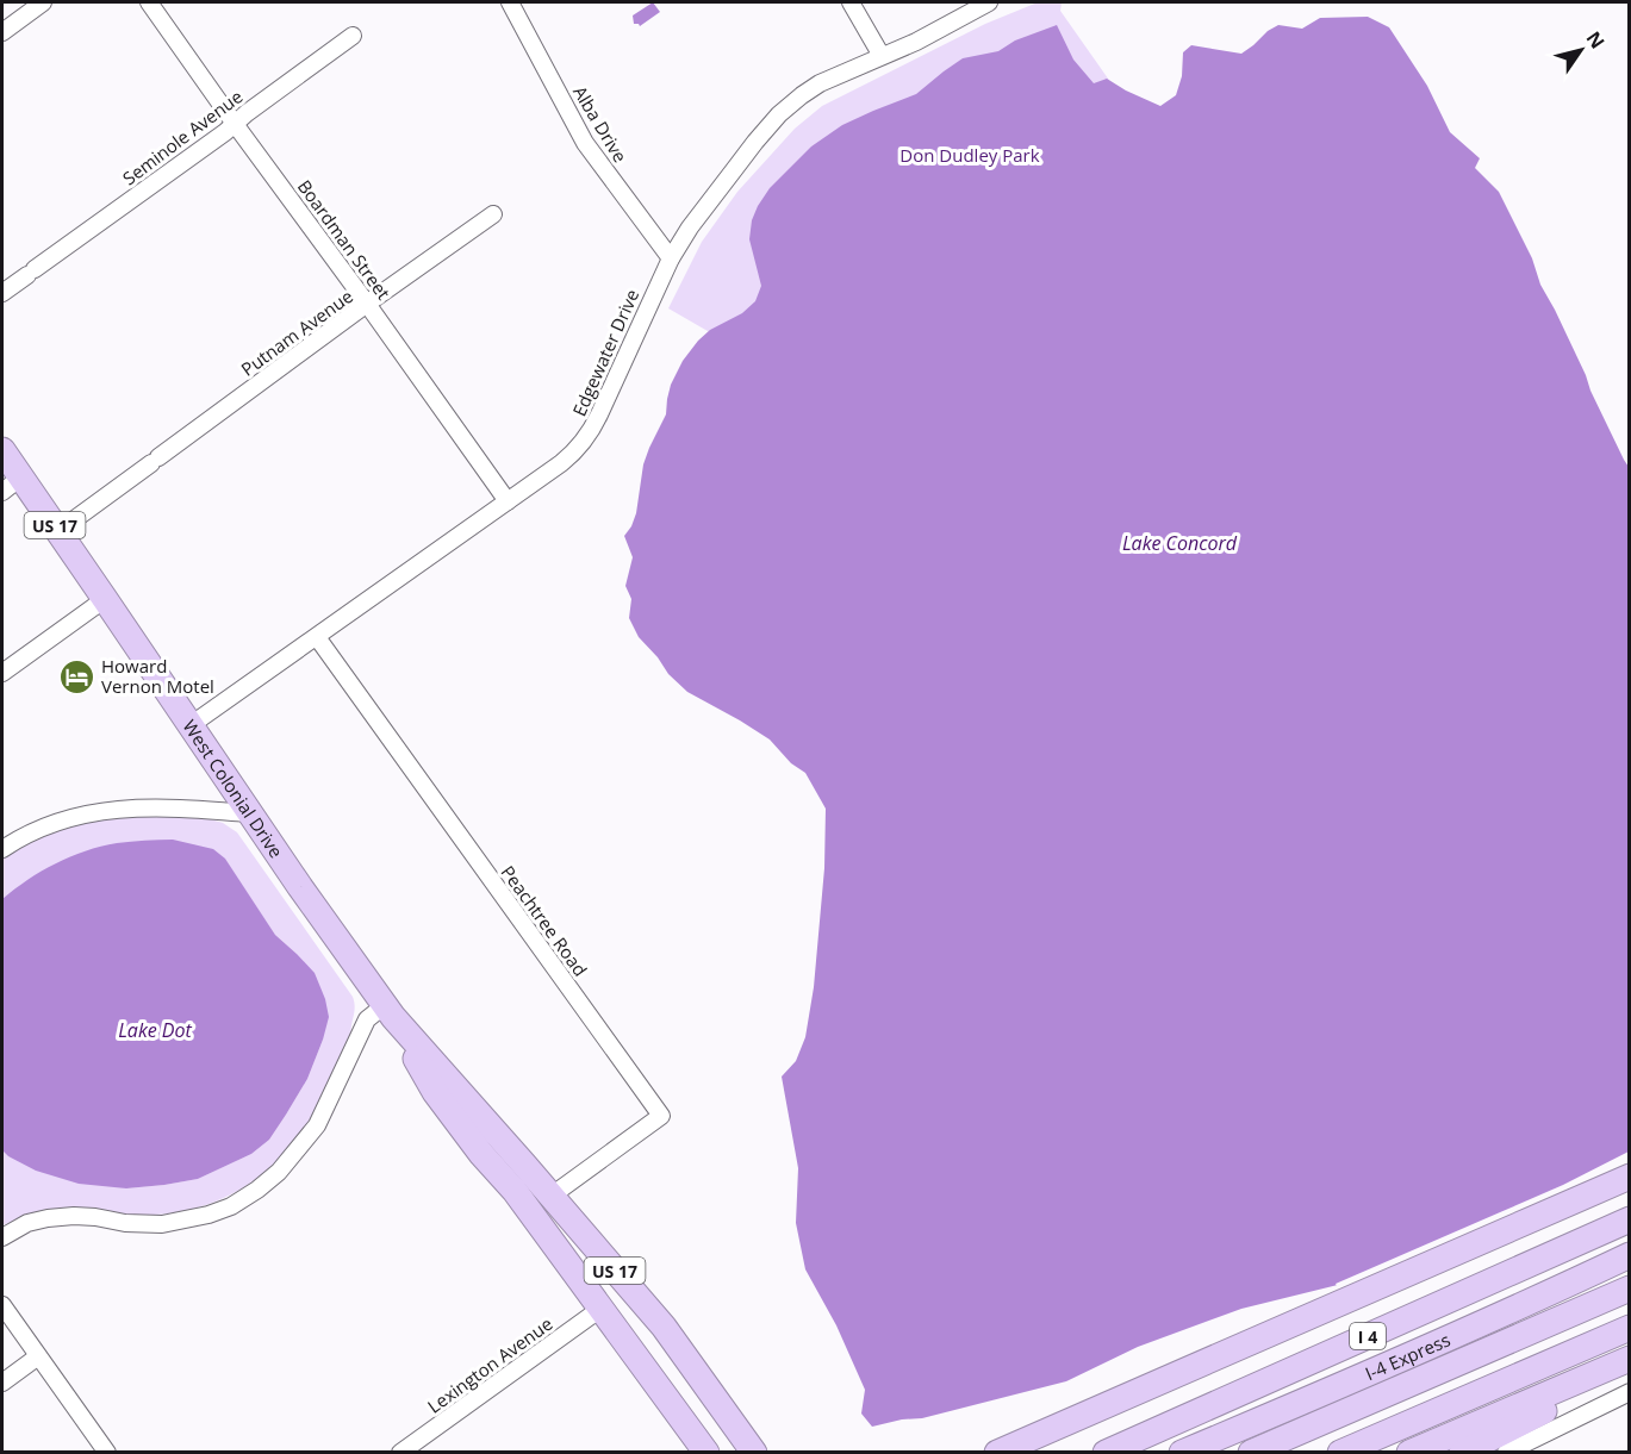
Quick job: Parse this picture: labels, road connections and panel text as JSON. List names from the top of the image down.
{
  "streets": {
    "highway": [
      "US 17",
      "West Colonial Drive",
      "I 4",
      "I-4 Express"
    ],
    "street": [
      "Alba Drive",
      "Seminole Avenue",
      "Boardman Street",
      "Putnam Avenue",
      "Edgewater Drive",
      "Peachtree Road",
      "Lexington Avenue"
    ]
  },
  "crossings": [
    ["Alba Drive", "Edgewater Drive"],
    ["Seminole Avenue", "Boardman Street"],
    ["Boardman Street", "Putnam Avenue"],
    ["Boardman Street", "Edgewater Drive"],
    ["Putnam Avenue", "West Colonial Drive"],
    ["Edgewater Drive", "West Colonial Drive"],
    ["Edgewater Drive", "Peachtree Road"],
    ["West Colonial Drive", "Peachtree Road"],
    ["West Colonial Drive", "Lexington Avenue"]
  ],
  "water": ["Lake Concord", "Lake Dot"],
  "parks": ["Don Dudley Park"],
  "places": {
    "hotel": ["Howard Vernon Motel"]
  },
  "north": "top right"
}
